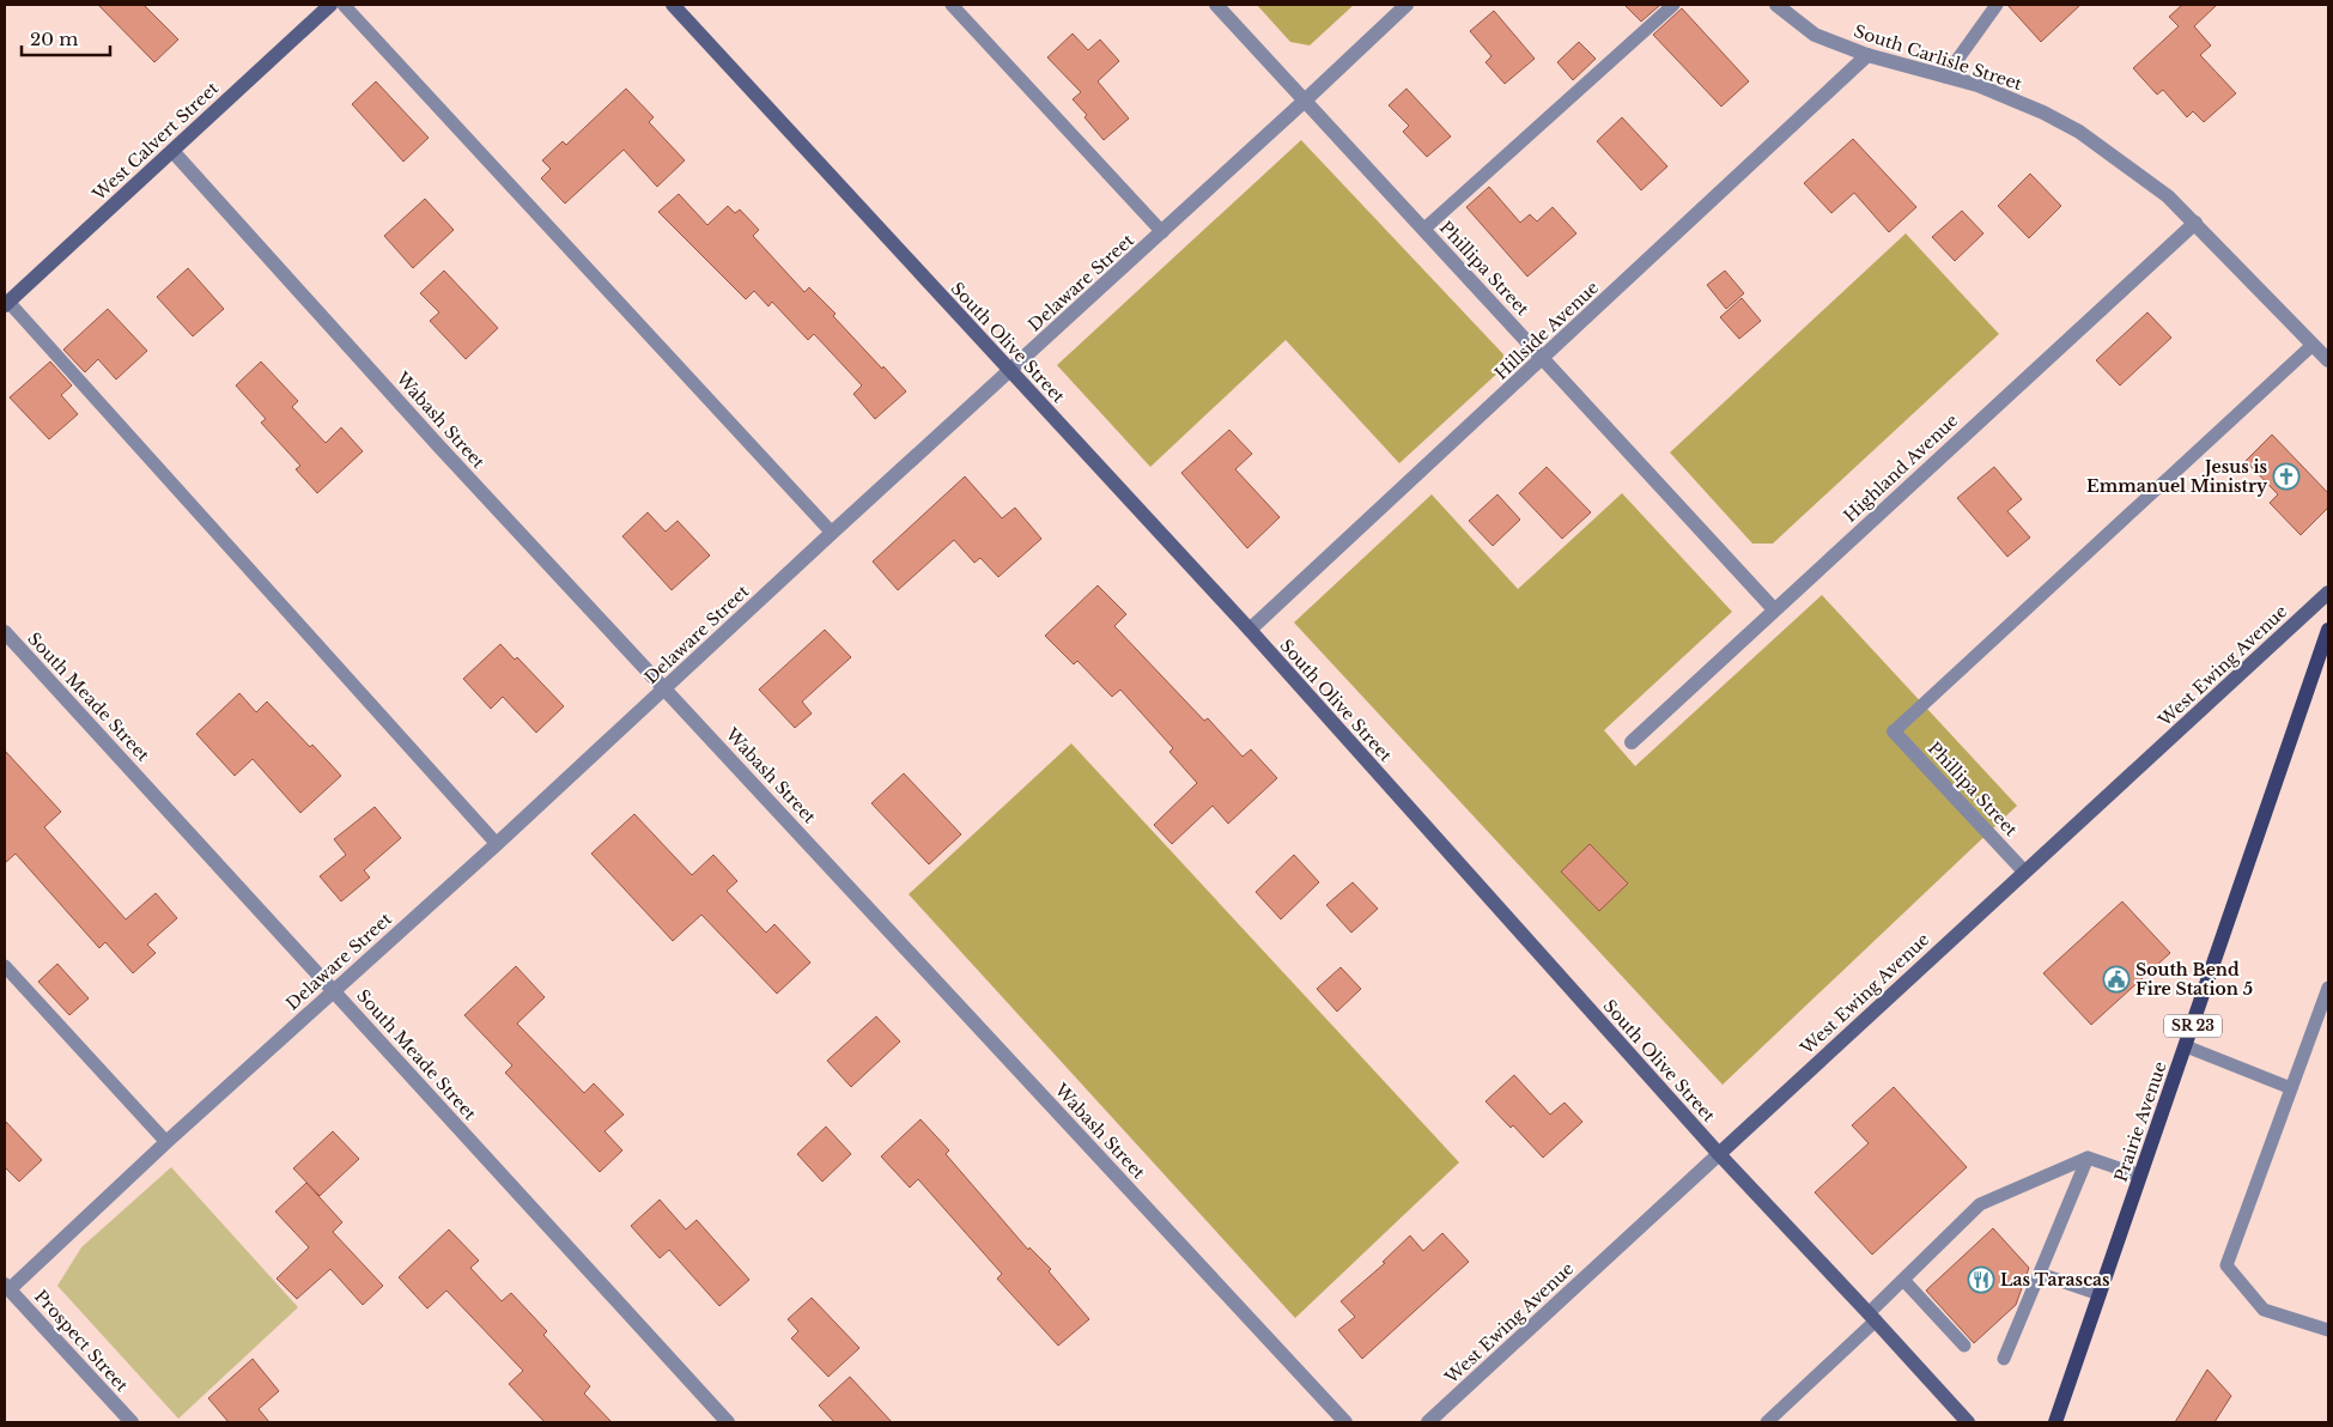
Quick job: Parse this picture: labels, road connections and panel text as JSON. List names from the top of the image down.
{
  "streets": {
    "main road": ["SR 23", "Prairie Avenue"],
    "street": [
      "South Carlisle Street",
      "West Calvert Street",
      "Phillipa Street",
      "Delaware Street",
      "Hillside Avenue",
      "South Olive Street",
      "Wabash Street",
      "Highland Avenue",
      "West Ewing Avenue",
      "South Meade Street",
      "Prospect Street"
    ]
  },
  "crossings": [
    ["South Carlisle Street", "Hillside Avenue"],
    ["South Carlisle Street", "Highland Avenue"],
    ["West Calvert Street", "Wabash Street"],
    ["Phillipa Street", "Delaware Street"],
    ["Phillipa Street", "Hillside Avenue"],
    ["Phillipa Street", "Highland Avenue"],
    ["Phillipa Street", "West Ewing Avenue"],
    ["Delaware Street", "South Olive Street"],
    ["Delaware Street", "Wabash Street"],
    ["Delaware Street", "South Meade Street"],
    ["Delaware Street", "Prospect Street"],
    ["Hillside Avenue", "South Olive Street"],
    ["South Olive Street", "West Ewing Avenue"]
  ],
  "places": {
    "church": ["Jesus is Emmanuel Ministry"],
    "public building": ["South Bend Fire Station 5"],
    "restaurant": ["Las Tarascas"]
  },
  "scale_bar": "20 m"
}
